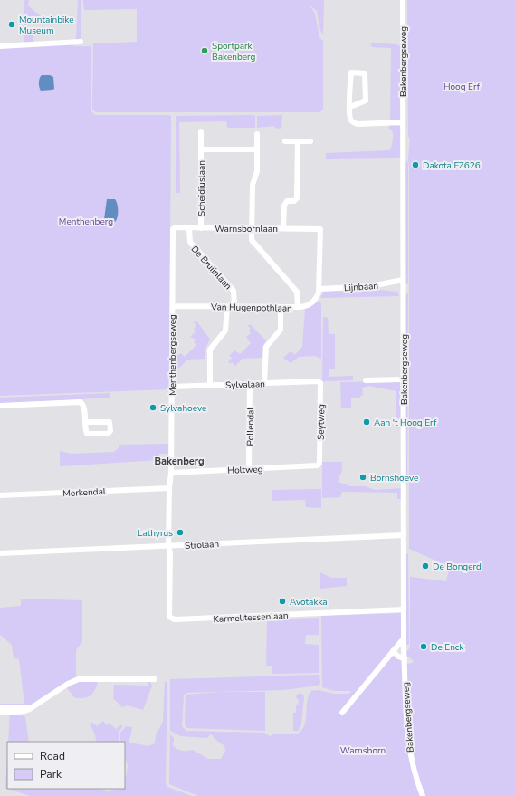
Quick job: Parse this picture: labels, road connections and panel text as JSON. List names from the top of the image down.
{
  "streets": {
    "street": [
      "Bakenbergseweg",
      "Scheidiuslaan",
      "Warnsbornlaan",
      "De Bruijnlaan",
      "Lijnbaan",
      "Van Hugenpothlaan",
      "Menthenbergseweg",
      "Sylvalaan",
      "Seytweg",
      "Pollendal",
      "Holtweg",
      "Merkendal",
      "Strolaan",
      "Karmelitessenlaan"
    ]
  },
  "crossings": [
    ["Bakenbergseweg", "Lijnbaan"],
    ["Bakenbergseweg", "Strolaan"],
    ["Bakenbergseweg", "Karmelitessenlaan"],
    ["Scheidiuslaan", "Warnsbornlaan"],
    ["Warnsbornlaan", "De Bruijnlaan"],
    ["Warnsbornlaan", "Lijnbaan"],
    ["Warnsbornlaan", "Van Hugenpothlaan"],
    ["Warnsbornlaan", "Menthenbergseweg"],
    ["De Bruijnlaan", "Van Hugenpothlaan"],
    ["Lijnbaan", "Van Hugenpothlaan"],
    ["Van Hugenpothlaan", "Menthenbergseweg"],
    ["Menthenbergseweg", "Sylvalaan"],
    ["Menthenbergseweg", "Holtweg"],
    ["Menthenbergseweg", "Merkendal"],
    ["Menthenbergseweg", "Strolaan"],
    ["Menthenbergseweg", "Karmelitessenlaan"],
    ["Sylvalaan", "Seytweg"],
    ["Sylvalaan", "Pollendal"],
    ["Seytweg", "Holtweg"],
    ["Pollendal", "Holtweg"],
    ["Strolaan", "Karmelitessenlaan"]
  ],
  "districts": ["Bakenberg"],
  "parks": ["Hoog Erf", "Menthenberg", "Warnsborn"],
  "places": [
    "Mountainbike Museum",
    "Sportpark Bakenberg",
    "Dakota FZ626",
    "Sylvahoeve",
    "Aan 't Hoog Erf",
    "Bornshoeve",
    "Lathyrus",
    "De Bongerd",
    "Avotakka",
    "De Enck"
  ],
  "legend": ["Road", "Park"]
}
